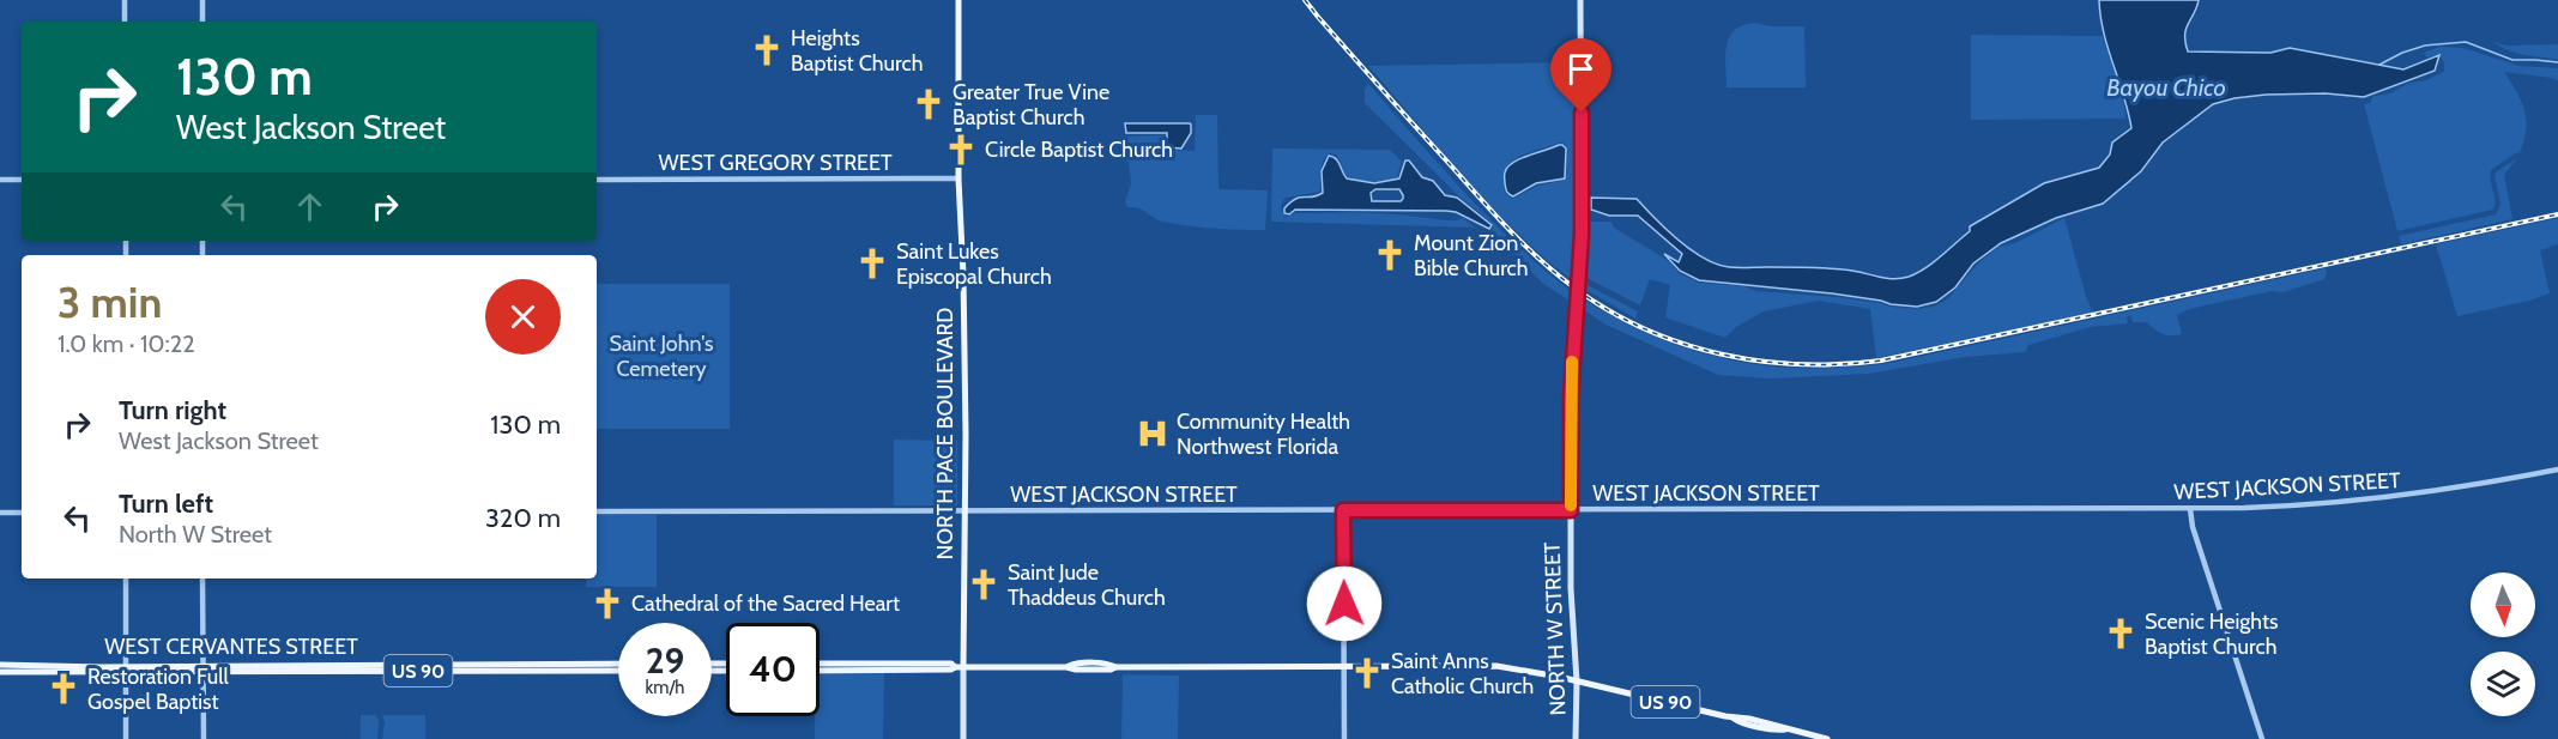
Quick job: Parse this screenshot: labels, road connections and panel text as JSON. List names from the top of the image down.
{
  "streets": {
    "main road": [
      "NORTH PACE BOULEVARD",
      "NORTH W STREET",
      "WEST CERVANTES STREET",
      "US 90"
    ],
    "street": ["WEST GREGORY STREET", "WEST JACKSON STREET"]
  },
  "crossings": [
    ["WEST GREGORY STREET", "NORTH PACE BOULEVARD"],
    ["NORTH PACE BOULEVARD", "WEST JACKSON STREET"],
    ["NORTH PACE BOULEVARD", "US 90"],
    ["WEST JACKSON STREET", "NORTH W STREET"],
    ["NORTH W STREET", "US 90"]
  ],
  "water": ["Bayou Chico"],
  "parks": ["Saint John's Cemetery"],
  "places": {
    "church": [
      "Heights Baptist Church",
      "Greater True Vine Baptist Church",
      "Circle Baptist Church",
      "Mount Zion Bible Church",
      "Saint Lukes Episcopal Church",
      "Saint Jude Thaddeus Church",
      "Cathedral of the Sacred Heart",
      "Scenic Heights Baptist Church",
      "Saint Anns Catholic Church",
      "Restoration Full Gospel Baptist"
    ],
    "hospital": ["Community Health Northwest Florida"]
  },
  "north": "bottom",
  "page": {
    "turn": ["130 m", "West Jackson Street"],
    "heading": ["3 min", "1.0 km · 10:22"],
    "list": [
      {
        "name": "Turn right",
        "note": "West Jackson Street",
        "value": "130 m"
      },
      {
        "name": "Turn left",
        "note": "North W Street",
        "value": "320 m"
      }
    ],
    "speed": "29 km/h",
    "limit": "40"
  }
}
